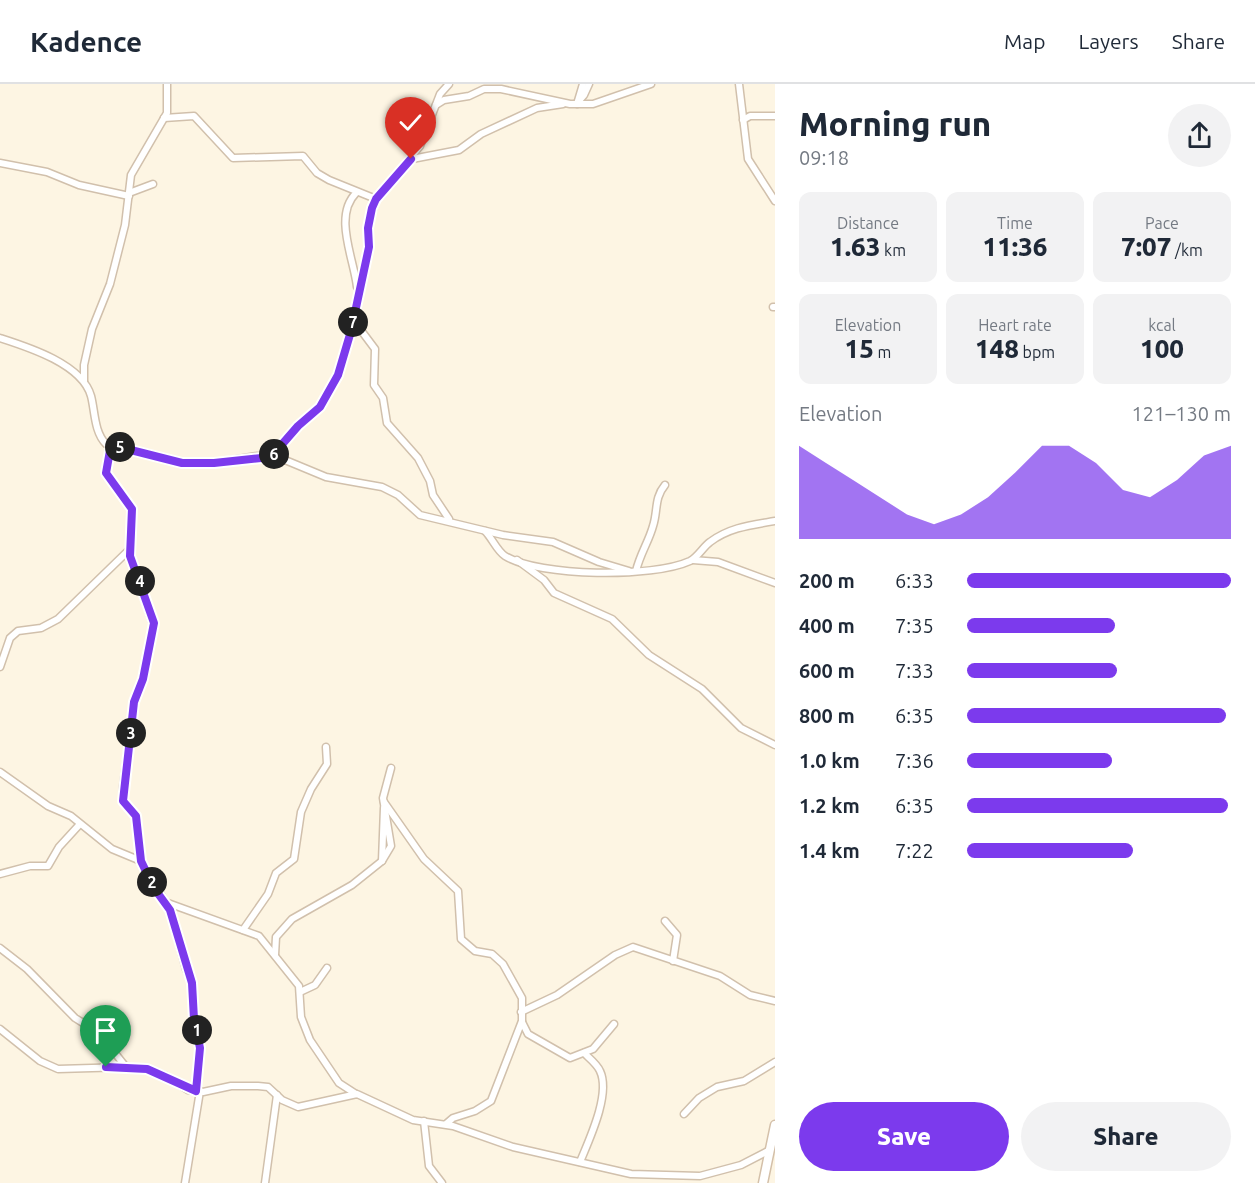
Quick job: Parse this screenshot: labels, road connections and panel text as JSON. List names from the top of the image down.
{
  "page": {
    "header": "Kadence",
    "nav": ["Map", "Layers", "Share"],
    "heading": ["Morning run", "09:18"],
    "stats": [
      ["Distance", "1.63 km"],
      ["Time", "11:36"],
      ["Pace", "7:07 /km"],
      ["Elevation", "15 m"],
      ["Heart rate", "148 bpm"],
      ["kcal", "100"]
    ],
    "pins": [
      "7",
      "5",
      "6",
      "4",
      "3",
      "2",
      "1"
    ],
    "chart": ["Elevation", "121–130 m"],
    "list": [
      {
        "name": "200 m",
        "note": "6:33"
      },
      {
        "name": "400 m",
        "note": "7:35"
      },
      {
        "name": "600 m",
        "note": "7:33"
      },
      {
        "name": "800 m",
        "note": "6:35"
      },
      {
        "name": "1.0 km",
        "note": "7:36"
      },
      {
        "name": "1.2 km",
        "note": "6:35"
      },
      {
        "name": "1.4 km",
        "note": "7:22"
      }
    ],
    "buttons": ["Save", "Share"]
  }
}
